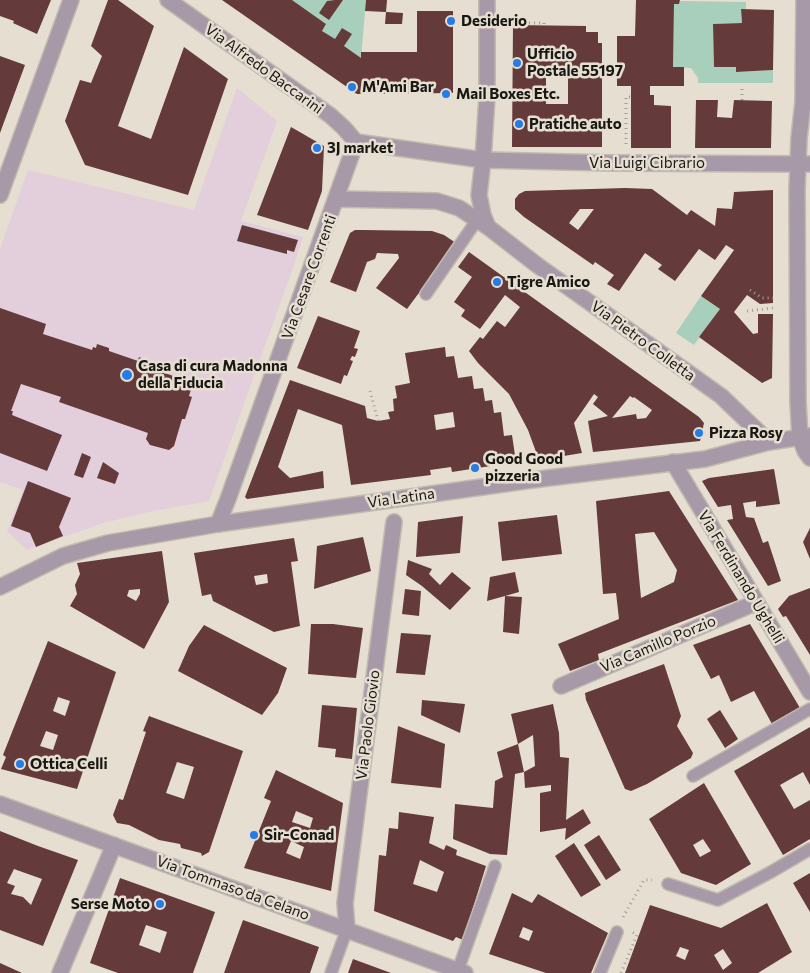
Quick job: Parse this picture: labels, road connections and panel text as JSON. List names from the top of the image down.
{
  "streets": {
    "street": [
      "Via Alfredo Baccarini",
      "Via Luigi Cibrario",
      "Via Cesare Correnti",
      "Via Pietro Colletta",
      "Via Latina",
      "Via Ferdinando Ughelli",
      "Via Camillo Porzio",
      "Via Paolo Giovio",
      "Via Tommaso da Celano"
    ]
  },
  "crossings": [
    ["Via Alfredo Baccarini", "Via Luigi Cibrario"],
    ["Via Alfredo Baccarini", "Via Cesare Correnti"],
    ["Via Luigi Cibrario", "Via Cesare Correnti"],
    ["Via Cesare Correnti", "Via Pietro Colletta"],
    ["Via Cesare Correnti", "Via Latina"],
    ["Via Pietro Colletta", "Via Latina"],
    ["Via Latina", "Via Ferdinando Ughelli"],
    ["Via Ferdinando Ughelli", "Via Camillo Porzio"],
    ["Via Paolo Giovio", "Via Tommaso da Celano"]
  ],
  "places": [
    "Desiderio",
    "Ufficio Postale 55197",
    "M'Ami Bar",
    "Mail Boxes Etc.",
    "Pratiche auto",
    "3J market",
    "Tigre Amico",
    "Casa di cura Madonna della Fiducia",
    "Pizza Rosy",
    "Good Good pizzeria",
    "Ottica Celli",
    "Sir-Conad",
    "Serse Moto"
  ]
}
